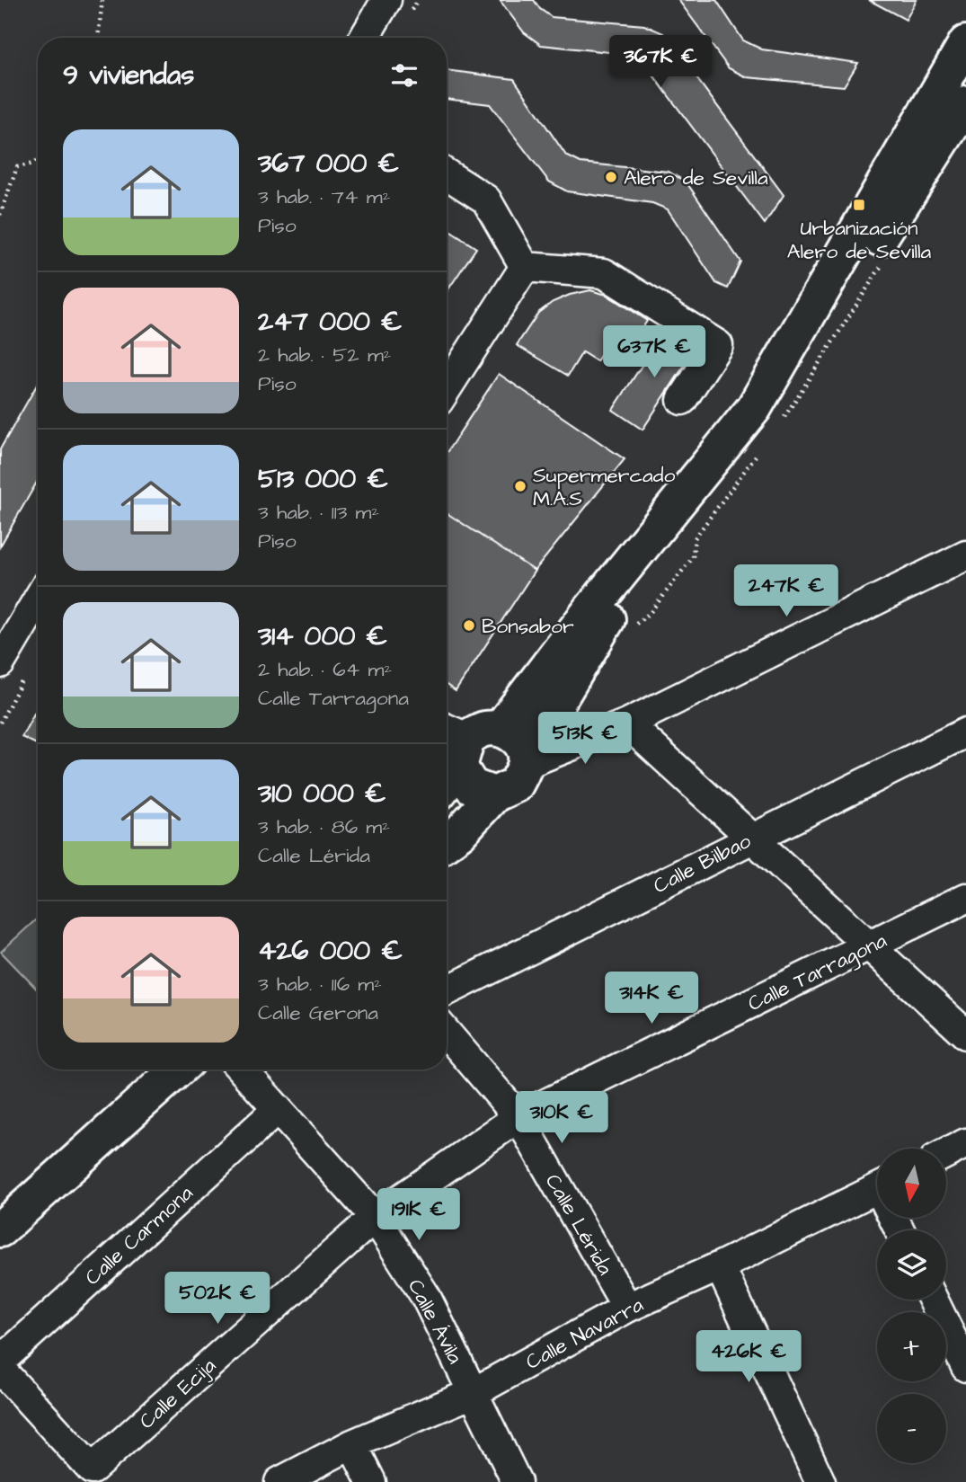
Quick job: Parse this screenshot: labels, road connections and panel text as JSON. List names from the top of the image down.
{
  "streets": {
    "street": [
      "Calle Bilbao",
      "Calle Tarragona",
      "Calle Lérida",
      "Calle Carmona",
      "Calle Ávila",
      "Calle Navarra",
      "Calle Ecija"
    ]
  },
  "crossings": [
    ["Calle Tarragona", "Calle Lérida"],
    ["Calle Tarragona", "Calle Ávila"],
    ["Calle Tarragona", "Calle Ecija"],
    ["Calle Lérida", "Calle Navarra"],
    ["Calle Carmona", "Calle Ávila"],
    ["Calle Ávila", "Calle Navarra"],
    ["Calle Ávila", "Calle Ecija"]
  ],
  "places": {
    "other": ["Alero de Sevilla", "Supermercado M.A.S", "Bonsabor"],
    "transit": ["Urbanización Alero de Sevilla"]
  },
  "north": "bottom",
  "page": {
    "price": [
      "367K €",
      "637K €",
      "247K €",
      "513K €",
      "314K €",
      "310K €",
      "191K €",
      "502K €",
      "426K €"
    ],
    "heading": "9 viviendas",
    "list": [
      {
        "name": "367 000 €",
        "note": "3 hab. · 74 m² · Piso"
      },
      {
        "name": "247 000 €",
        "note": "2 hab. · 52 m² · Piso"
      },
      {
        "name": "513 000 €",
        "note": "3 hab. · 113 m² · Piso"
      },
      {
        "name": "314 000 €",
        "note": "2 hab. · 64 m² · Calle Tarragona"
      },
      {
        "name": "310 000 €",
        "note": "3 hab. · 86 m² · Calle Lérida"
      },
      {
        "name": "426 000 €",
        "note": "3 hab. · 116 m² · Calle Gerona"
      }
    ],
    "map_buttons": ["+", "−"]
  }
}
